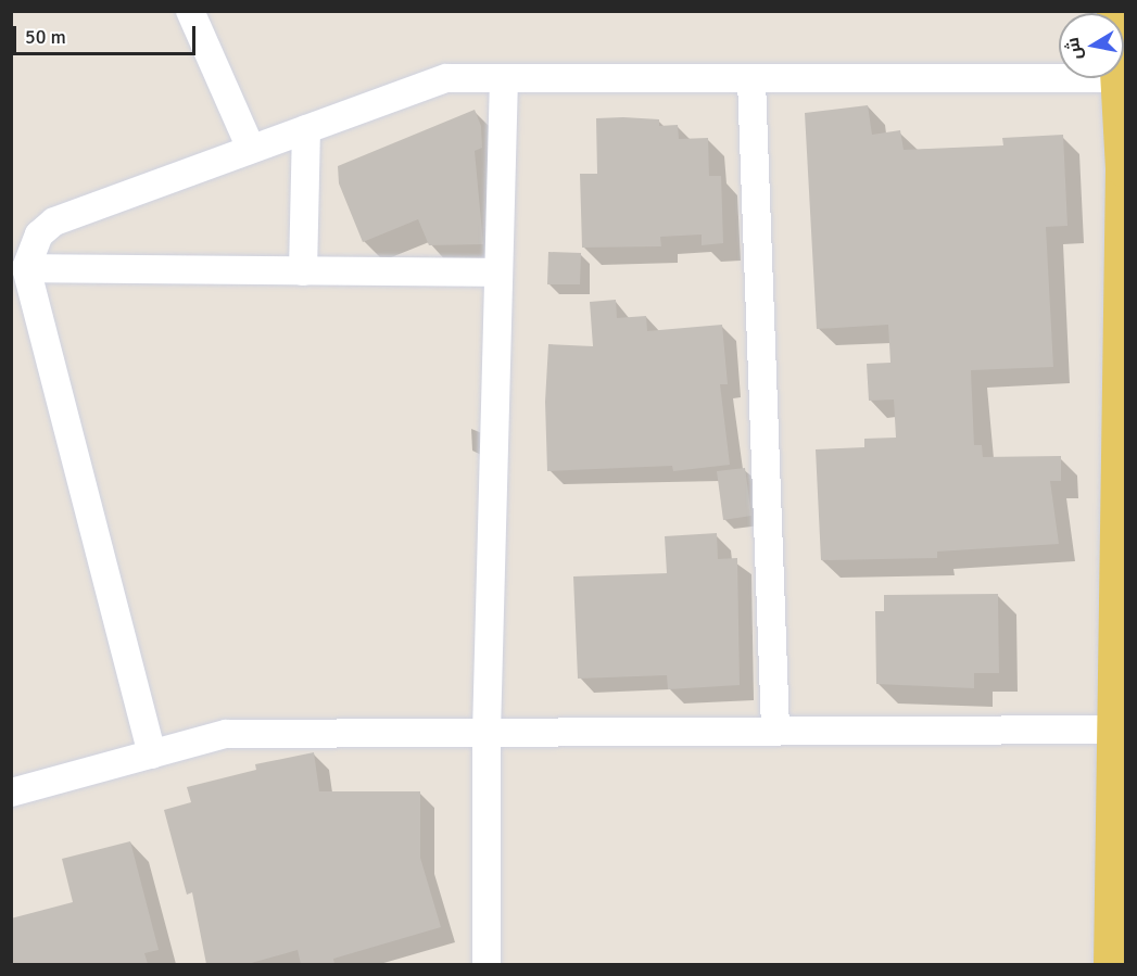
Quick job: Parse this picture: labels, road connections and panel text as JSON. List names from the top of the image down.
{
  "scale_bar": "50 m",
  "north": "left"
}
